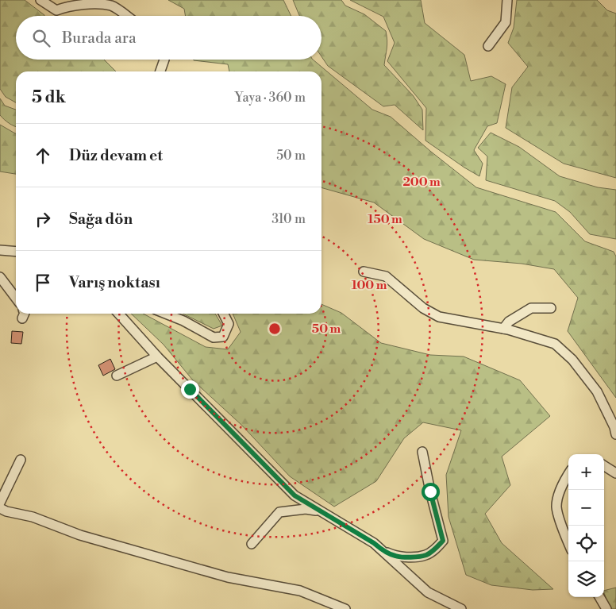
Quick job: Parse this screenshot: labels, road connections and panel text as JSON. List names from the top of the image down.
{
  "page": {
    "search": "Burada ara",
    "heading": ["5 dk", "Yaya · 360 m"],
    "list": [
      ["Düz devam et", "50 m"],
      ["Sağa dön", "310 m"],
      "Varış noktası"
    ],
    "map_buttons": ["+", "−"]
  },
  "rings": [
    "200 m",
    "150 m",
    "100 m",
    "50 m"
  ]
}
